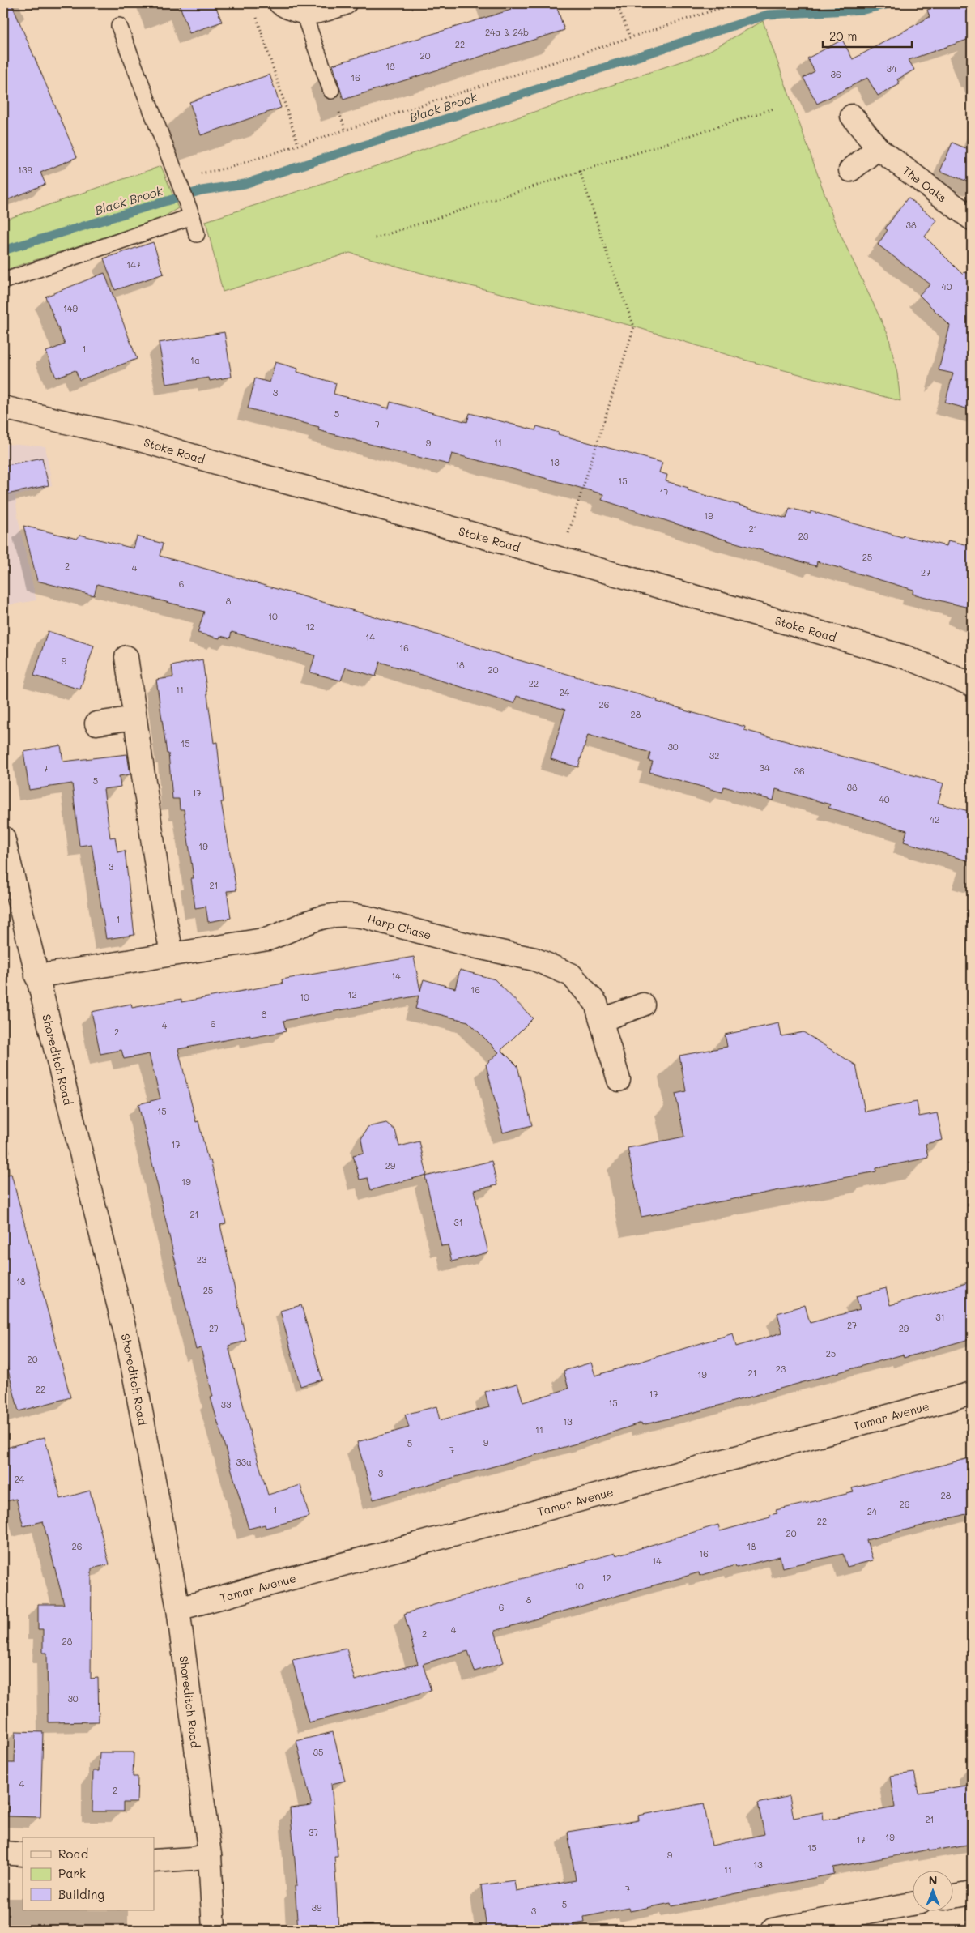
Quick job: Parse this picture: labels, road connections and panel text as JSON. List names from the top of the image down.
{
  "streets": {
    "street": [
      "The Oaks",
      "Stoke Road",
      "Harp Chase",
      "Shoreditch Road",
      "Tamar Avenue"
    ]
  },
  "crossings": [
    ["Harp Chase", "Shoreditch Road"],
    ["Shoreditch Road", "Tamar Avenue"]
  ],
  "water": ["Black Brook"],
  "house_numbers": [
    "24a & 24b",
    "22",
    "20",
    "18",
    "34",
    "36",
    "16",
    "139",
    "38",
    "147",
    "40",
    "149",
    "1",
    "1a",
    "3",
    "5",
    "7",
    "11",
    "9",
    "13",
    "15",
    "17",
    "19",
    "21",
    "23",
    "25",
    "2",
    "4",
    "27",
    "6",
    "8",
    "10",
    "12",
    "14",
    "16",
    "9",
    "18",
    "20",
    "22",
    "11",
    "24",
    "26",
    "28",
    "15",
    "30",
    "32",
    "34",
    "7",
    "36",
    "5",
    "38",
    "17",
    "40",
    "42",
    "19",
    "3",
    "21",
    "1",
    "14",
    "16",
    "12",
    "10",
    "8",
    "6",
    "4",
    "2",
    "15",
    "17",
    "29",
    "19",
    "21",
    "31",
    "23",
    "18",
    "25",
    "31",
    "27",
    "27",
    "29",
    "25",
    "20",
    "23",
    "21",
    "19",
    "22",
    "17",
    "15",
    "33",
    "13",
    "11",
    "9",
    "5",
    "7",
    "33a",
    "3",
    "24",
    "28",
    "26",
    "1",
    "24",
    "22",
    "20",
    "26",
    "18",
    "16",
    "14",
    "12",
    "10",
    "8",
    "6",
    "4",
    "2",
    "28",
    "30",
    "35",
    "4",
    "2",
    "21",
    "37",
    "19",
    "17",
    "15",
    "9",
    "13",
    "11",
    "7",
    "5",
    "39",
    "3"
  ],
  "legend": ["Road", "Park", "Building"],
  "scale_bar": "20 m",
  "north": "top"
}
